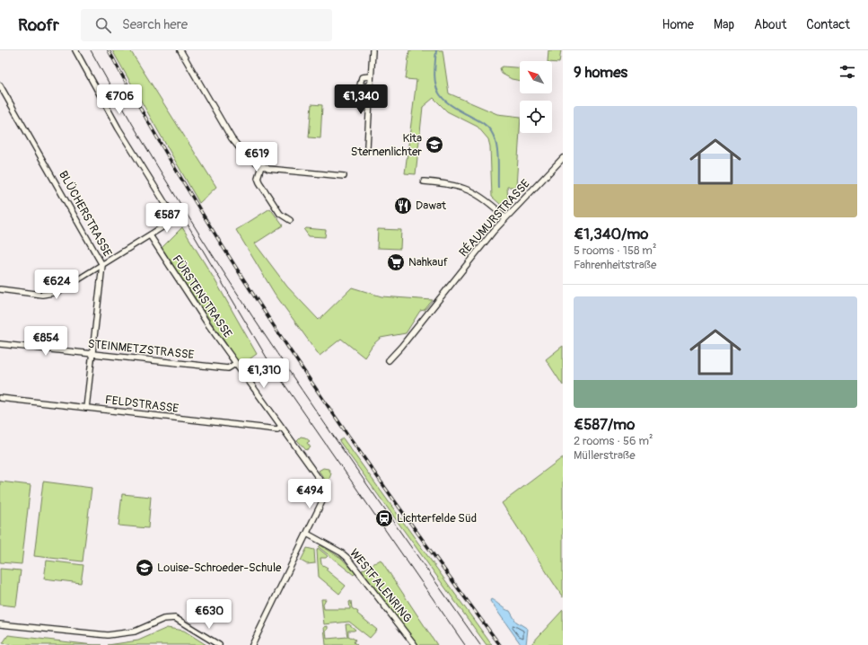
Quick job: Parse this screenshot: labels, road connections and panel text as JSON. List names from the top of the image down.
{
  "streets": {
    "street": [
      "BLÜCHERSTRASSE",
      "RÉAUMURSTRASSE",
      "FÜRSTENSTRASSE",
      "STEINMETZSTRASSE",
      "FELDSTRASSE",
      "WESTFALENRING"
    ]
  },
  "crossings": [
    ["BLÜCHERSTRASSE", "STEINMETZSTRASSE"],
    ["BLÜCHERSTRASSE", "FELDSTRASSE"],
    ["FÜRSTENSTRASSE", "STEINMETZSTRASSE"],
    ["FÜRSTENSTRASSE", "FELDSTRASSE"],
    ["FÜRSTENSTRASSE", "WESTFALENRING"]
  ],
  "places": {
    "school or university": ["Kita Sternenlichter", "Louise-Schroeder-Schule"],
    "restaurant": ["Dawat"],
    "supermarket": ["Nahkauf"],
    "station": ["Lichterfelde Süd"]
  },
  "north": "top left",
  "page": {
    "header": "Roofr",
    "search": "Search here",
    "nav": [
      "Home",
      "Map",
      "About",
      "Contact"
    ],
    "heading": "9 homes",
    "price": [
      "€706",
      "€1,340",
      "€619",
      "€587",
      "€624",
      "€854",
      "€1,310",
      "€494",
      "€630"
    ],
    "list": [
      {
        "name": "€1,340/mo",
        "note": "5 rooms · 158 m² · Fahrenheitstraße"
      },
      {
        "name": "€587/mo",
        "note": "2 rooms · 56 m² · Müllerstraße"
      }
    ]
  }
}
